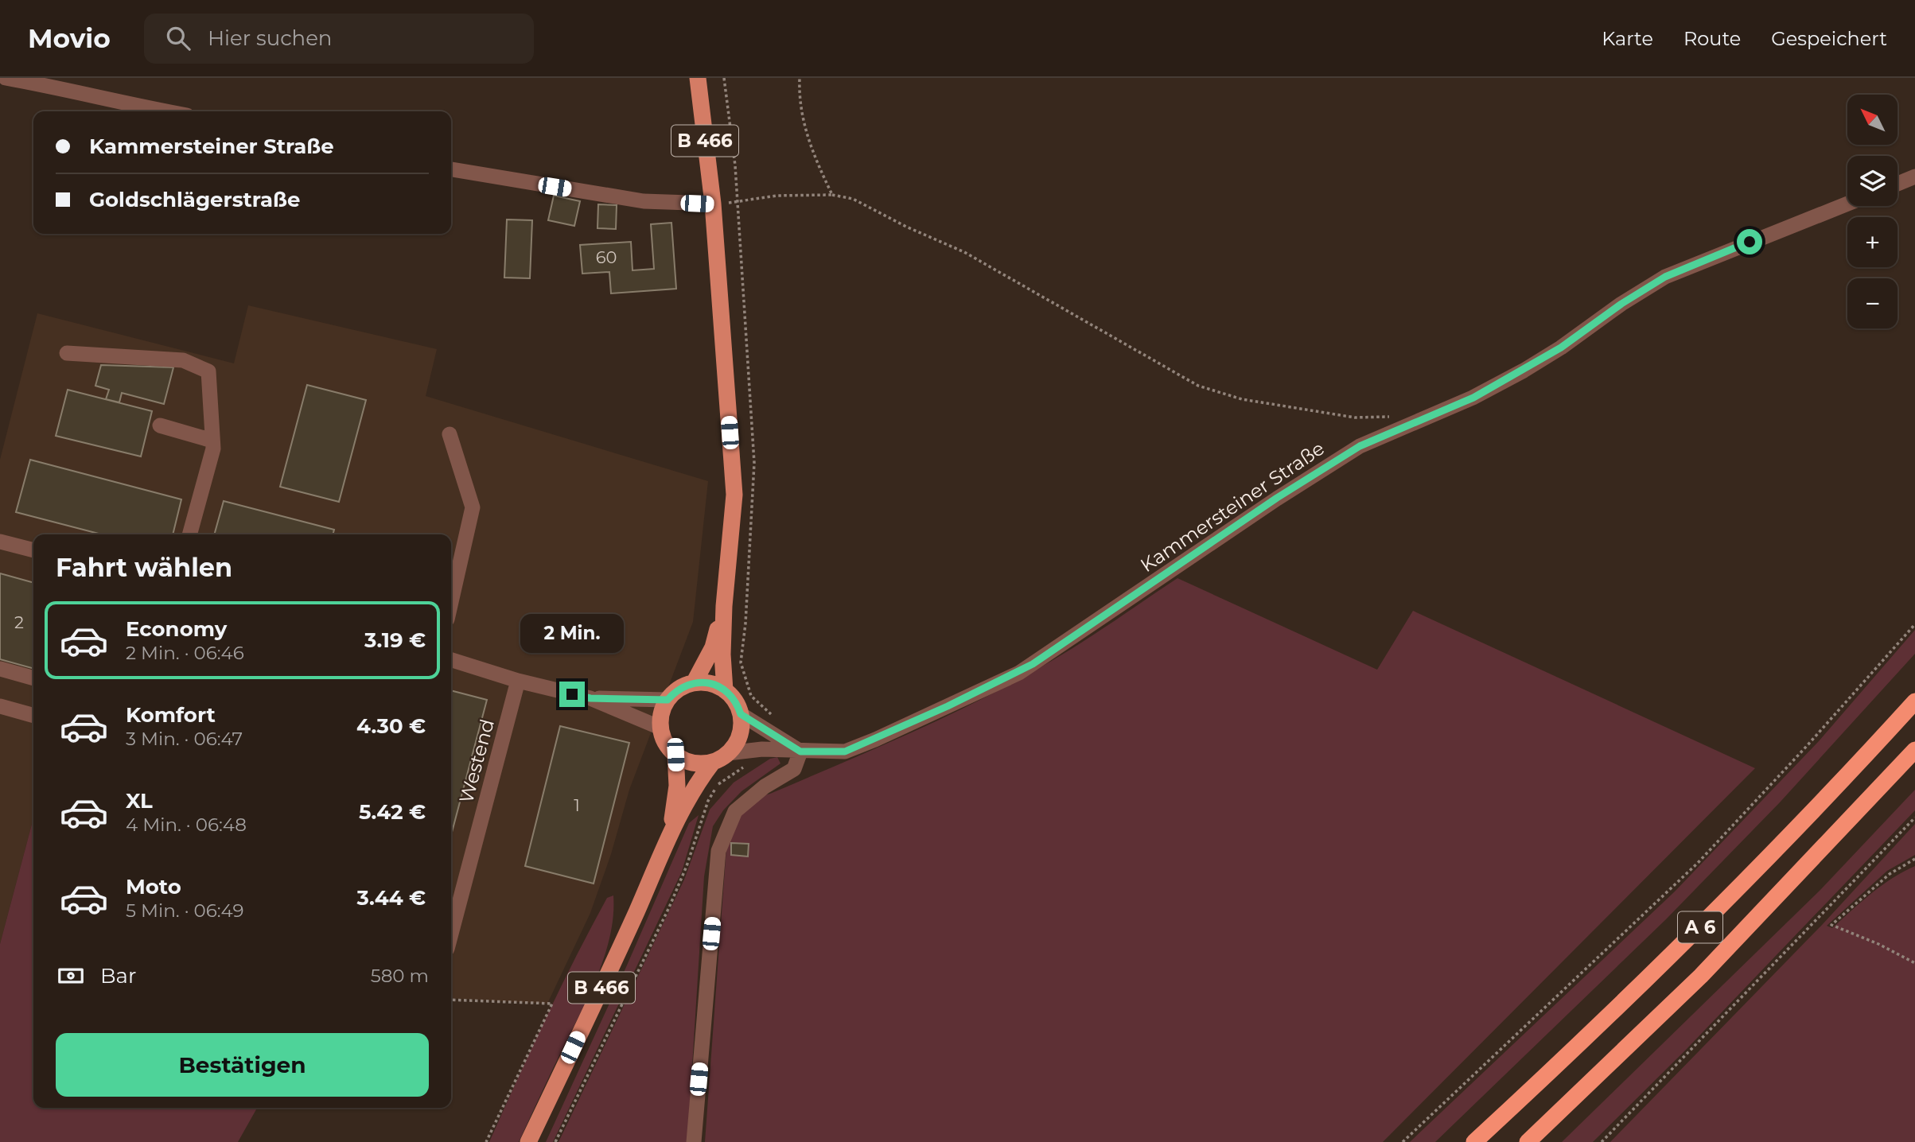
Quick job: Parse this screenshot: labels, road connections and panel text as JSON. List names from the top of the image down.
{
  "streets": {
    "highway": ["A 6"],
    "main road": ["B 466"],
    "street": ["Kammersteiner Straße", "Westend"]
  },
  "crossings": [
    ["B 466", "Kammersteiner Straße"]
  ],
  "house_numbers": ["60", "2", "1"],
  "north": "top left",
  "page": {
    "header": "Movio",
    "search": "Hier suchen",
    "nav": ["Karte", "Route", "Gespeichert"],
    "map_buttons": ["+", "−"],
    "banner": ["Kammersteiner Straße", "Goldschlägerstraße"],
    "heading": "Fahrt wählen",
    "list": [
      {
        "name": "Economy",
        "note": "2 Min. · 06:46",
        "value": "3.19 €"
      },
      {
        "name": "Komfort",
        "note": "3 Min. · 06:47",
        "value": "4.30 €"
      },
      {
        "name": "XL",
        "note": "4 Min. · 06:48",
        "value": "5.42 €"
      },
      {
        "name": "Moto",
        "note": "5 Min. · 06:49",
        "value": "3.44 €"
      }
    ],
    "bubble": "2 Min.",
    "pay": ["Bar", "580 m"],
    "buttons": "Bestätigen"
  }
}
